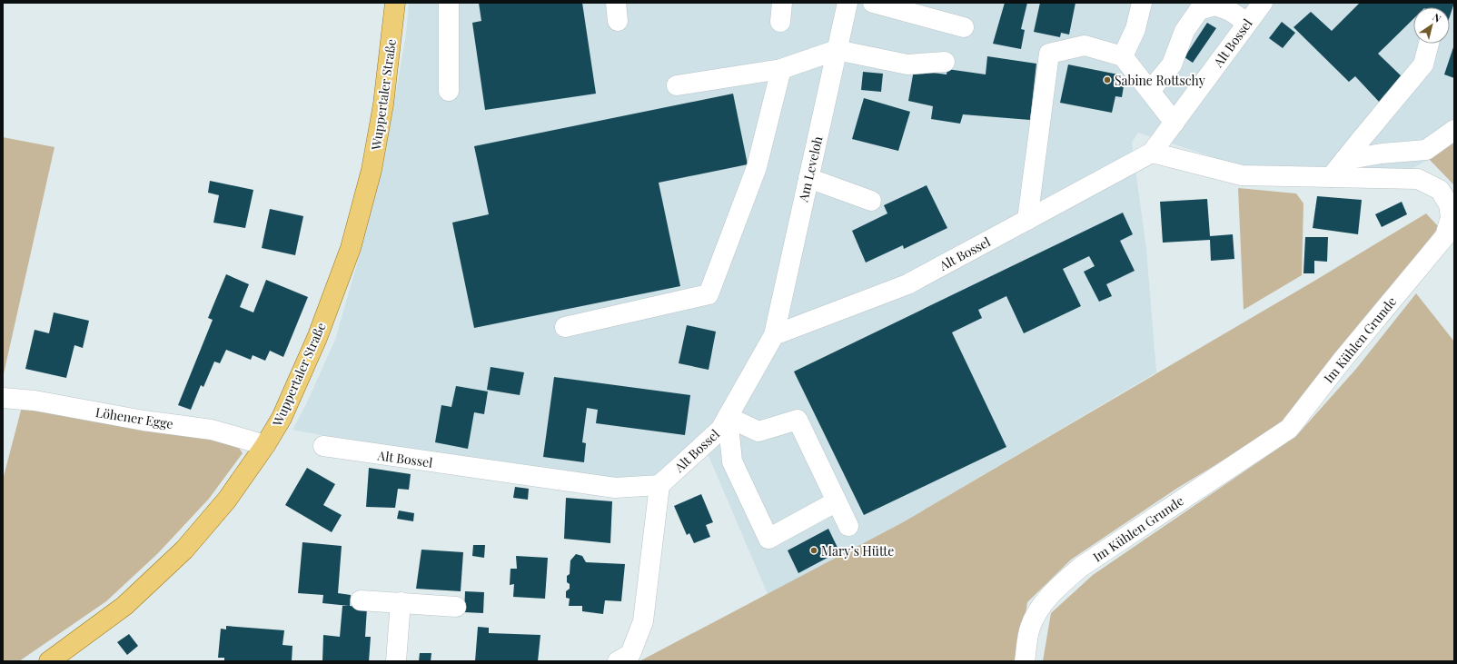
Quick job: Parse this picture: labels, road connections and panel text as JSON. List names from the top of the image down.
{
  "streets": {
    "main road": ["Wuppertaler Straße"],
    "street": [
      "Alt Bossel",
      "Am Leveloh",
      "Im Kühlen Grunde",
      "Löhener Egge"
    ]
  },
  "crossings": [
    ["Alt Bossel", "Am Leveloh"],
    ["Alt Bossel", "Im Kühlen Grunde"],
    ["Wuppertaler Straße", "Löhener Egge"]
  ],
  "places": ["Sabine Rottschy", "Mary’s Hütte"],
  "north": "top right"
}
